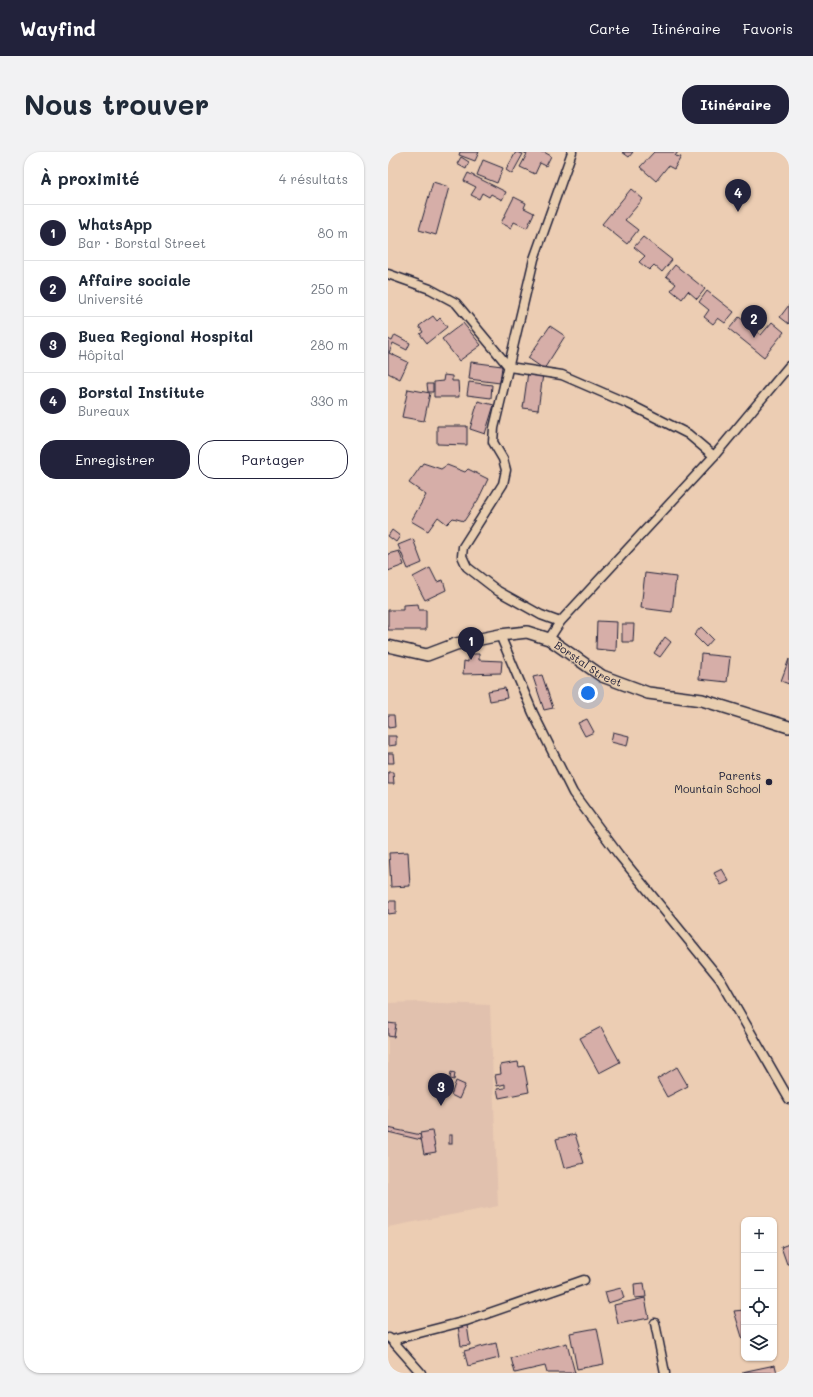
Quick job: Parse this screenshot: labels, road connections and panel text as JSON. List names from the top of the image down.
{
  "streets": {
    "street": ["Borstal Street"]
  },
  "places": ["Parents Mountain School"],
  "page": {
    "header": "Wayfind",
    "nav": ["Carte", "Itinéraire", "Favoris"],
    "buttons": [
      "Itinéraire",
      ["Enregistrer", "Partager"]
    ],
    "title": "Nous trouver",
    "heading": ["À proximité", "4 résultats"],
    "pins": [
      "4",
      "2",
      "1",
      "3"
    ],
    "list": [
      {
        "mark": "1",
        "name": "WhatsApp",
        "note": "Bar · Borstal Street",
        "value": "80 m"
      },
      {
        "mark": "2",
        "name": "Affaire sociale",
        "note": "Université",
        "value": "250 m"
      },
      {
        "mark": "3",
        "name": "Buea Regional Hospital",
        "note": "Hôpital",
        "value": "280 m"
      },
      {
        "mark": "4",
        "name": "Borstal Institute",
        "note": "Bureaux",
        "value": "330 m"
      }
    ],
    "map_buttons": ["+", "−"]
  }
}
